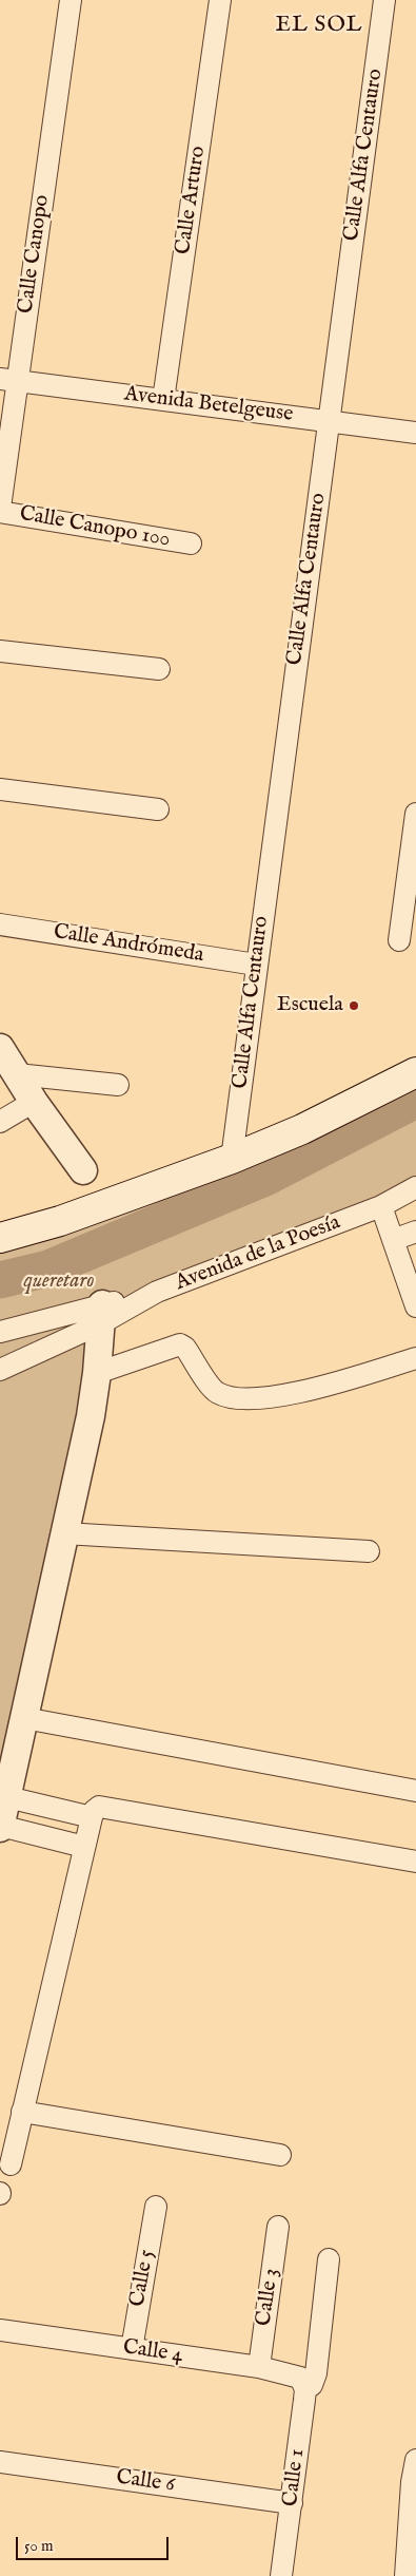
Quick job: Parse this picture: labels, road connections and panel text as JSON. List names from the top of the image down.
{
  "streets": {
    "street": [
      "Calle Alfa Centauro",
      "Calle Arturo",
      "Calle Canopo",
      "Avenida Betelgeuse",
      "Calle Canopo 100",
      "Calle Andrómeda",
      "Avenida de la Poesía",
      "Calle 5",
      "Calle 3",
      "Calle 4",
      "Calle 1",
      "Calle 6"
    ]
  },
  "crossings": [
    ["Calle Alfa Centauro", "Avenida Betelgeuse"],
    ["Calle Alfa Centauro", "Calle Andrómeda"],
    ["Calle Arturo", "Avenida Betelgeuse"],
    ["Calle Canopo", "Avenida Betelgeuse"],
    ["Calle Canopo", "Calle Canopo 100"],
    ["Calle 5", "Calle 4"],
    ["Calle 3", "Calle 4"],
    ["Calle 4", "Calle 1"],
    ["Calle 1", "Calle 6"]
  ],
  "districts": ["EL SOL"],
  "parks": ["queretaro"],
  "places": ["Escuela"],
  "scale_bar": "50 m"
}
